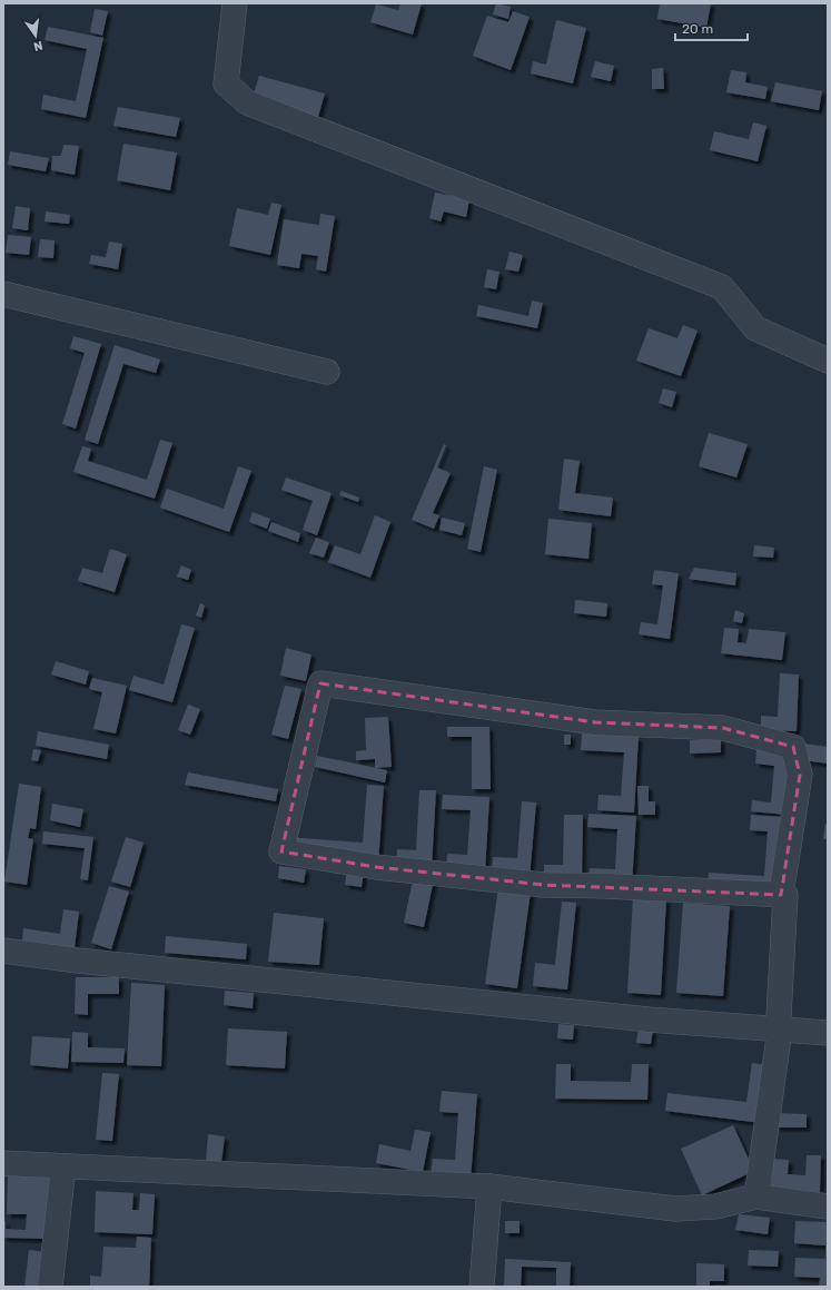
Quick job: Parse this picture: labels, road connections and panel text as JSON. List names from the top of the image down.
{
  "scale_bar": "20 m",
  "north": "bottom"
}
